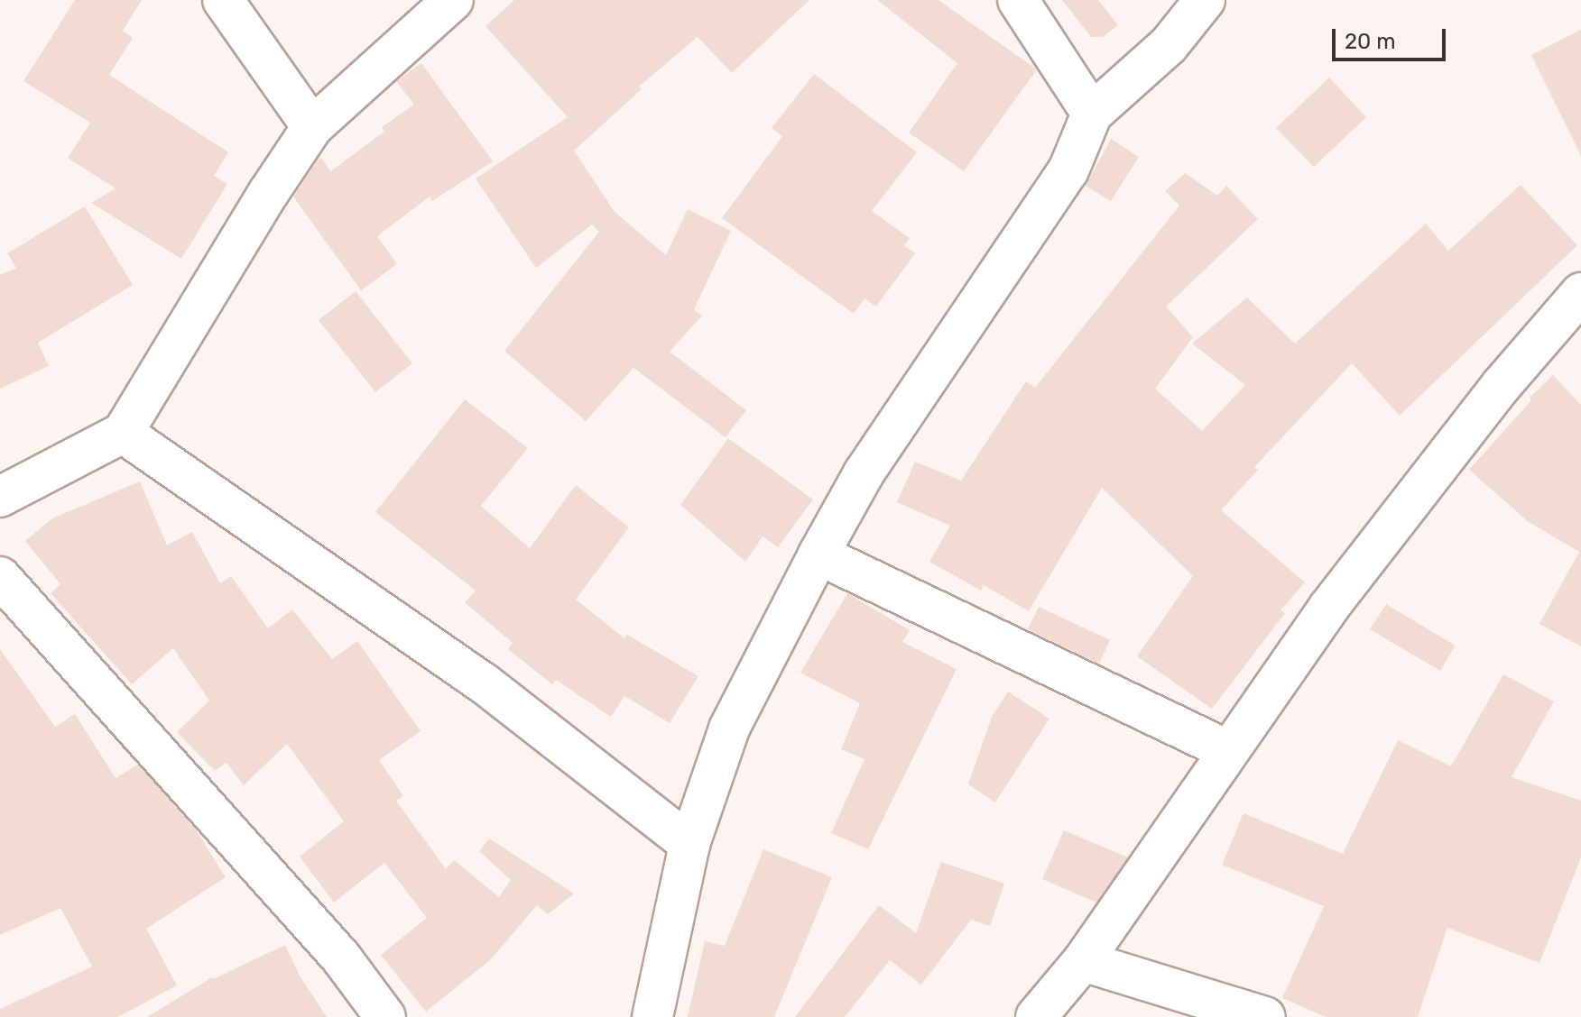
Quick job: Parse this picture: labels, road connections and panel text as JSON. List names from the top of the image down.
{
  "scale_bar": "20 m"
}
